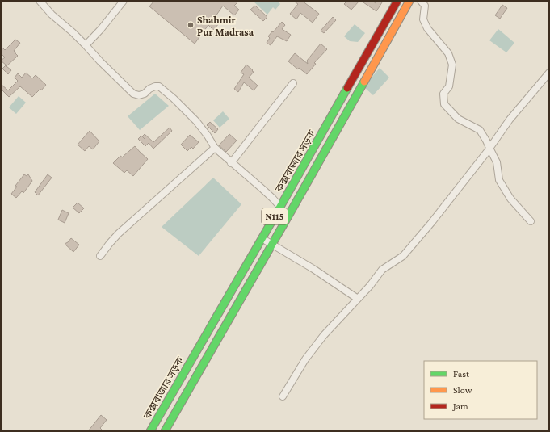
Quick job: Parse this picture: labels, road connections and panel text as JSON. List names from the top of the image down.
{
  "streets": {
    "highway": ["কক্সবাজার সড়ক", "N115"]
  },
  "places": ["Shahmir Pur Madrasa"],
  "legend": ["Fast", "Slow", "Jam"]
}
